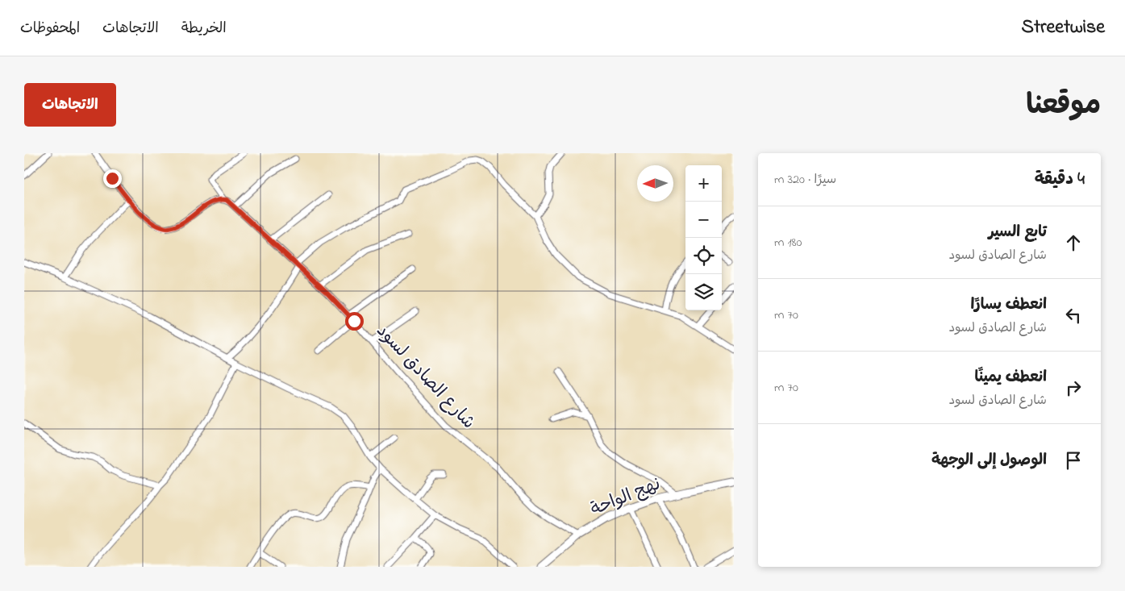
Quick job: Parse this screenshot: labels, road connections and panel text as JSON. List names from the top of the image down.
{
  "streets": {
    "street": ["شارع الصادق لسود", "نهج الواحة"]
  },
  "crossings": [
    ["شارع الصادق لسود", "نهج الواحة"]
  ],
  "north": "left",
  "page": {
    "header": "Streetwise",
    "nav": ["الخريطة", "الاتجاهات", "المحفوظات"],
    "title": "موقعنا",
    "buttons": "الاتجاهات",
    "heading": ["4 دقيقة", "سيرًا · 320 m"],
    "map_buttons": ["+", "−"],
    "list": [
      ["تابع السير", "شارع الصادق لسود", "180 m"],
      ["انعطف يسارًا", "شارع الصادق لسود", "70 m"],
      ["انعطف يمينًا", "شارع الصادق لسود", "70 m"],
      "الوصول إلى الوجهة"
    ]
  }
}
